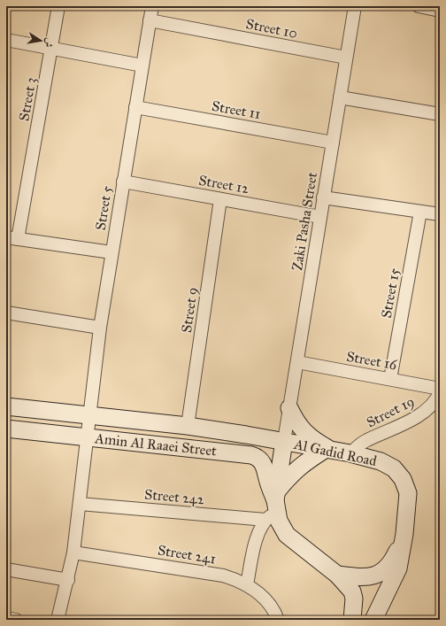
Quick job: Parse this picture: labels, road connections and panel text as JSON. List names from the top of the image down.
{
  "streets": {
    "street": [
      "Street 10",
      "Street 3",
      "Street 11",
      "Street 12",
      "Street 5",
      "Zaki Pasha Street",
      "Street 15",
      "Street 9",
      "Street 16",
      "Street 19",
      "Amin Al Raaei Street",
      "Al Gadid Road",
      "Street 242",
      "Street 241"
    ]
  },
  "crossings": [
    ["Street 10", "Street 5"],
    ["Street 10", "Zaki Pasha Street"],
    ["Street 11", "Street 5"],
    ["Street 11", "Zaki Pasha Street"],
    ["Street 12", "Street 5"],
    ["Street 12", "Zaki Pasha Street"],
    ["Street 12", "Street 9"],
    ["Street 5", "Amin Al Raaei Street"],
    ["Street 5", "Street 242"],
    ["Street 5", "Street 241"],
    ["Zaki Pasha Street", "Street 16"],
    ["Zaki Pasha Street", "Amin Al Raaei Street"],
    ["Zaki Pasha Street", "Al Gadid Road"],
    ["Street 15", "Street 16"],
    ["Street 9", "Amin Al Raaei Street"],
    ["Street 19", "Al Gadid Road"],
    ["Amin Al Raaei Street", "Al Gadid Road"],
    ["Amin Al Raaei Street", "Street 242"],
    ["Al Gadid Road", "Street 242"]
  ],
  "north": "right"
}
